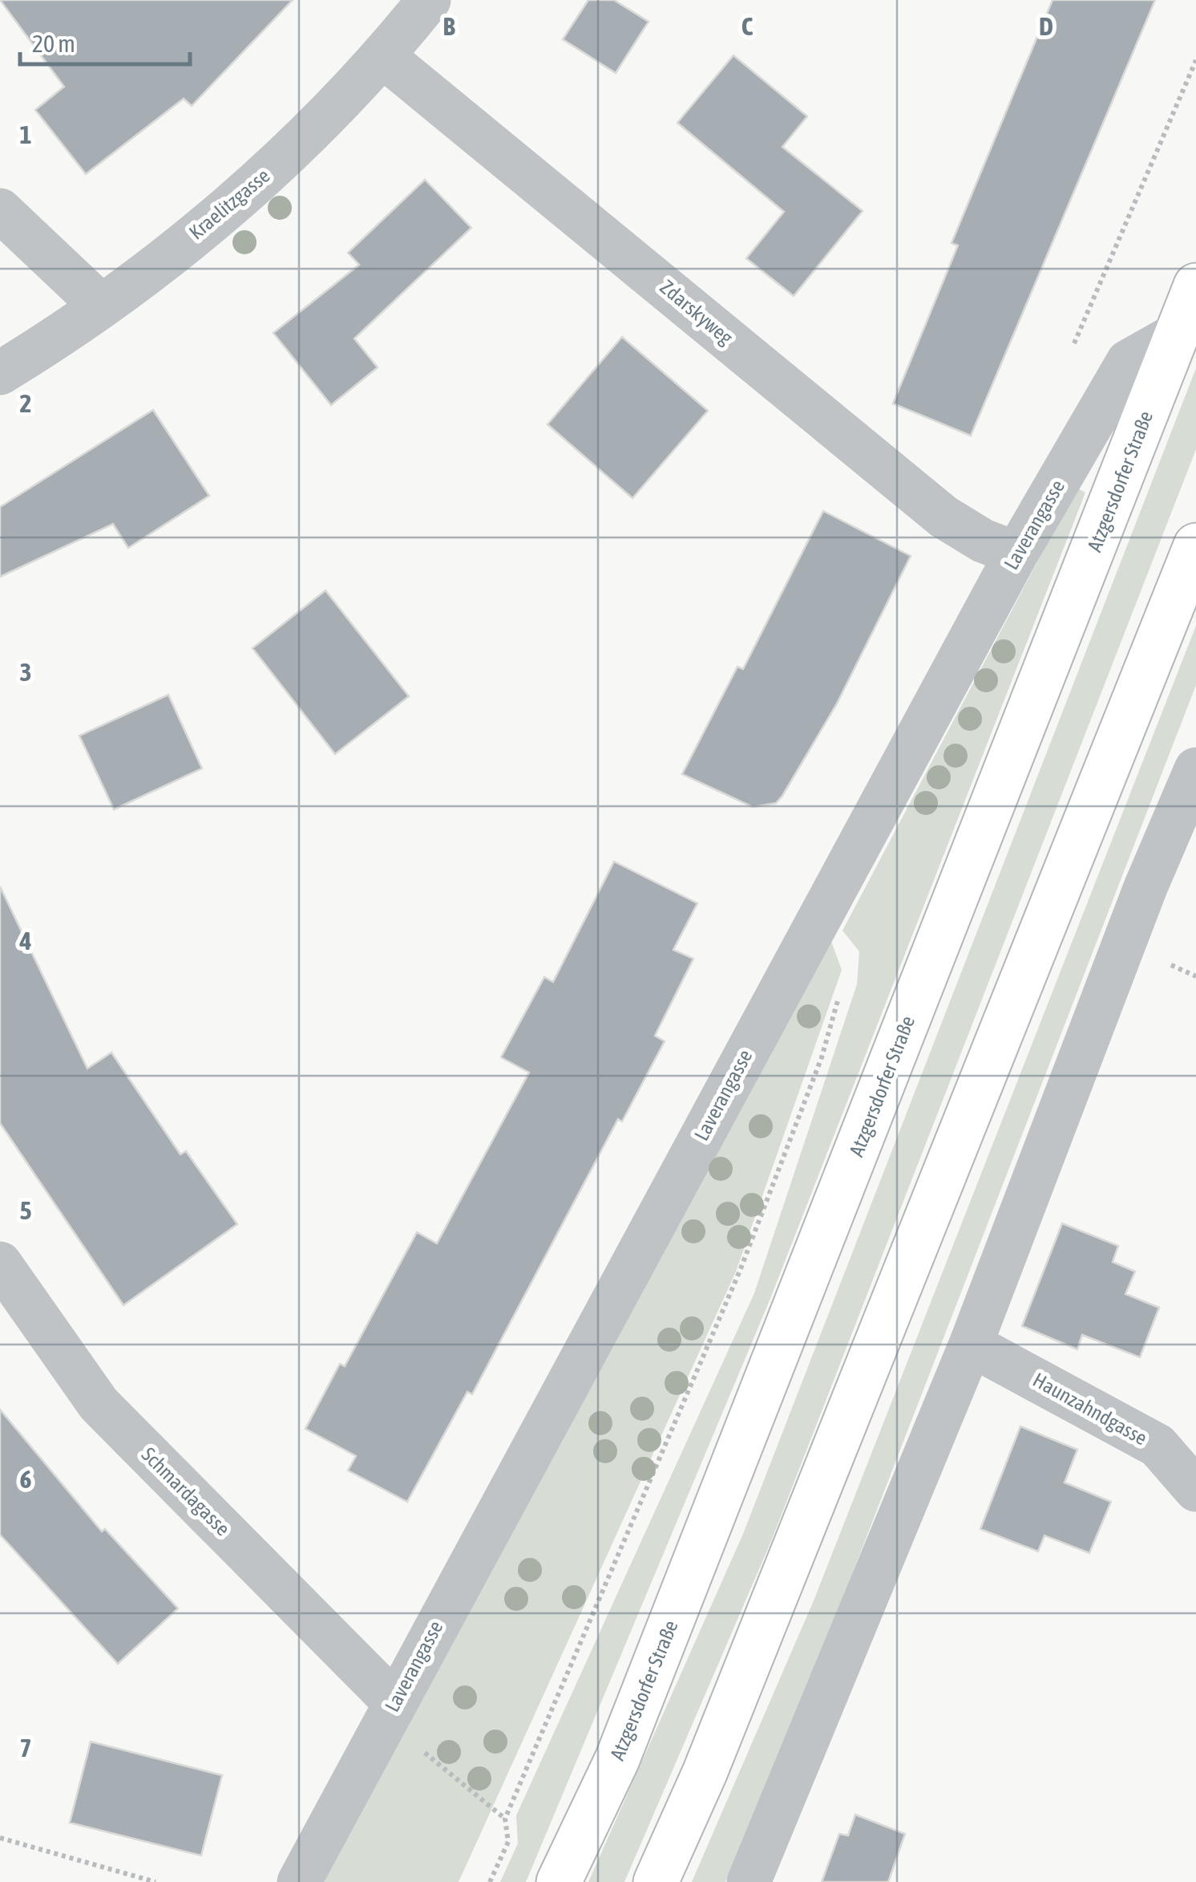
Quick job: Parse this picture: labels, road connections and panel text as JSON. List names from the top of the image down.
{
  "streets": {
    "main road": ["Atzgersdorfer Straße"],
    "street": [
      "Kraelitzgasse",
      "Zdarskyweg",
      "Laverangasse",
      "Haunzahndgasse",
      "Schmardagasse"
    ]
  },
  "crossings": [
    ["Kraelitzgasse", "Zdarskyweg"],
    ["Zdarskyweg", "Laverangasse"],
    ["Atzgersdorfer Straße", "Laverangasse"],
    ["Laverangasse", "Schmardagasse"]
  ],
  "scale_bar": "20 m",
  "grid": {
    "columns": ["B", "C", "D"],
    "rows": [
      "1",
      "2",
      "3",
      "4",
      "5",
      "6",
      "7"
    ]
  }
}
